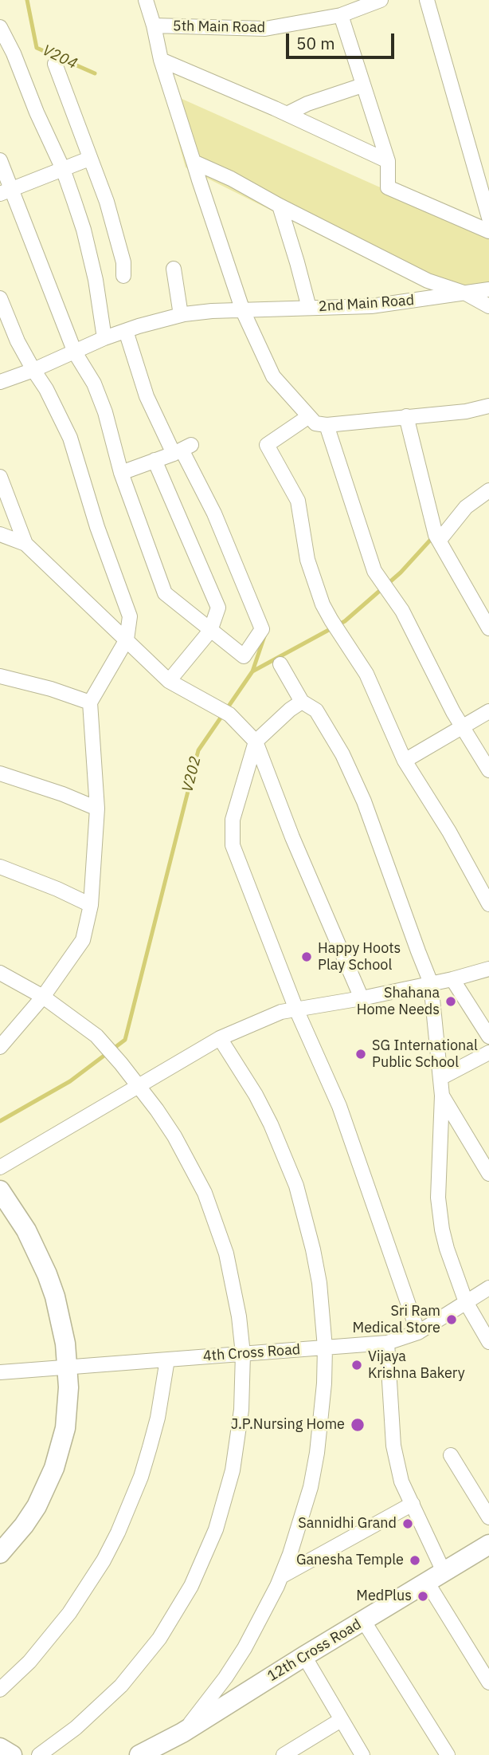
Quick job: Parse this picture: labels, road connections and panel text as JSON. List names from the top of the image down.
{
  "streets": {
    "main road": ["12th Cross Road"],
    "street": ["5th Main Road", "2nd Main Road", "4th Cross Road"]
  },
  "water": ["V204", "V202"],
  "places": [
    "Happy Hoots Play School",
    "Shahana Home Needs",
    "SG International Public School",
    "Sri Ram Medical Store",
    "Vijaya Krishna Bakery",
    "J.P.Nursing Home",
    "Sannidhi Grand",
    "Ganesha Temple",
    "MedPlus"
  ],
  "scale_bar": "50 m"
}
